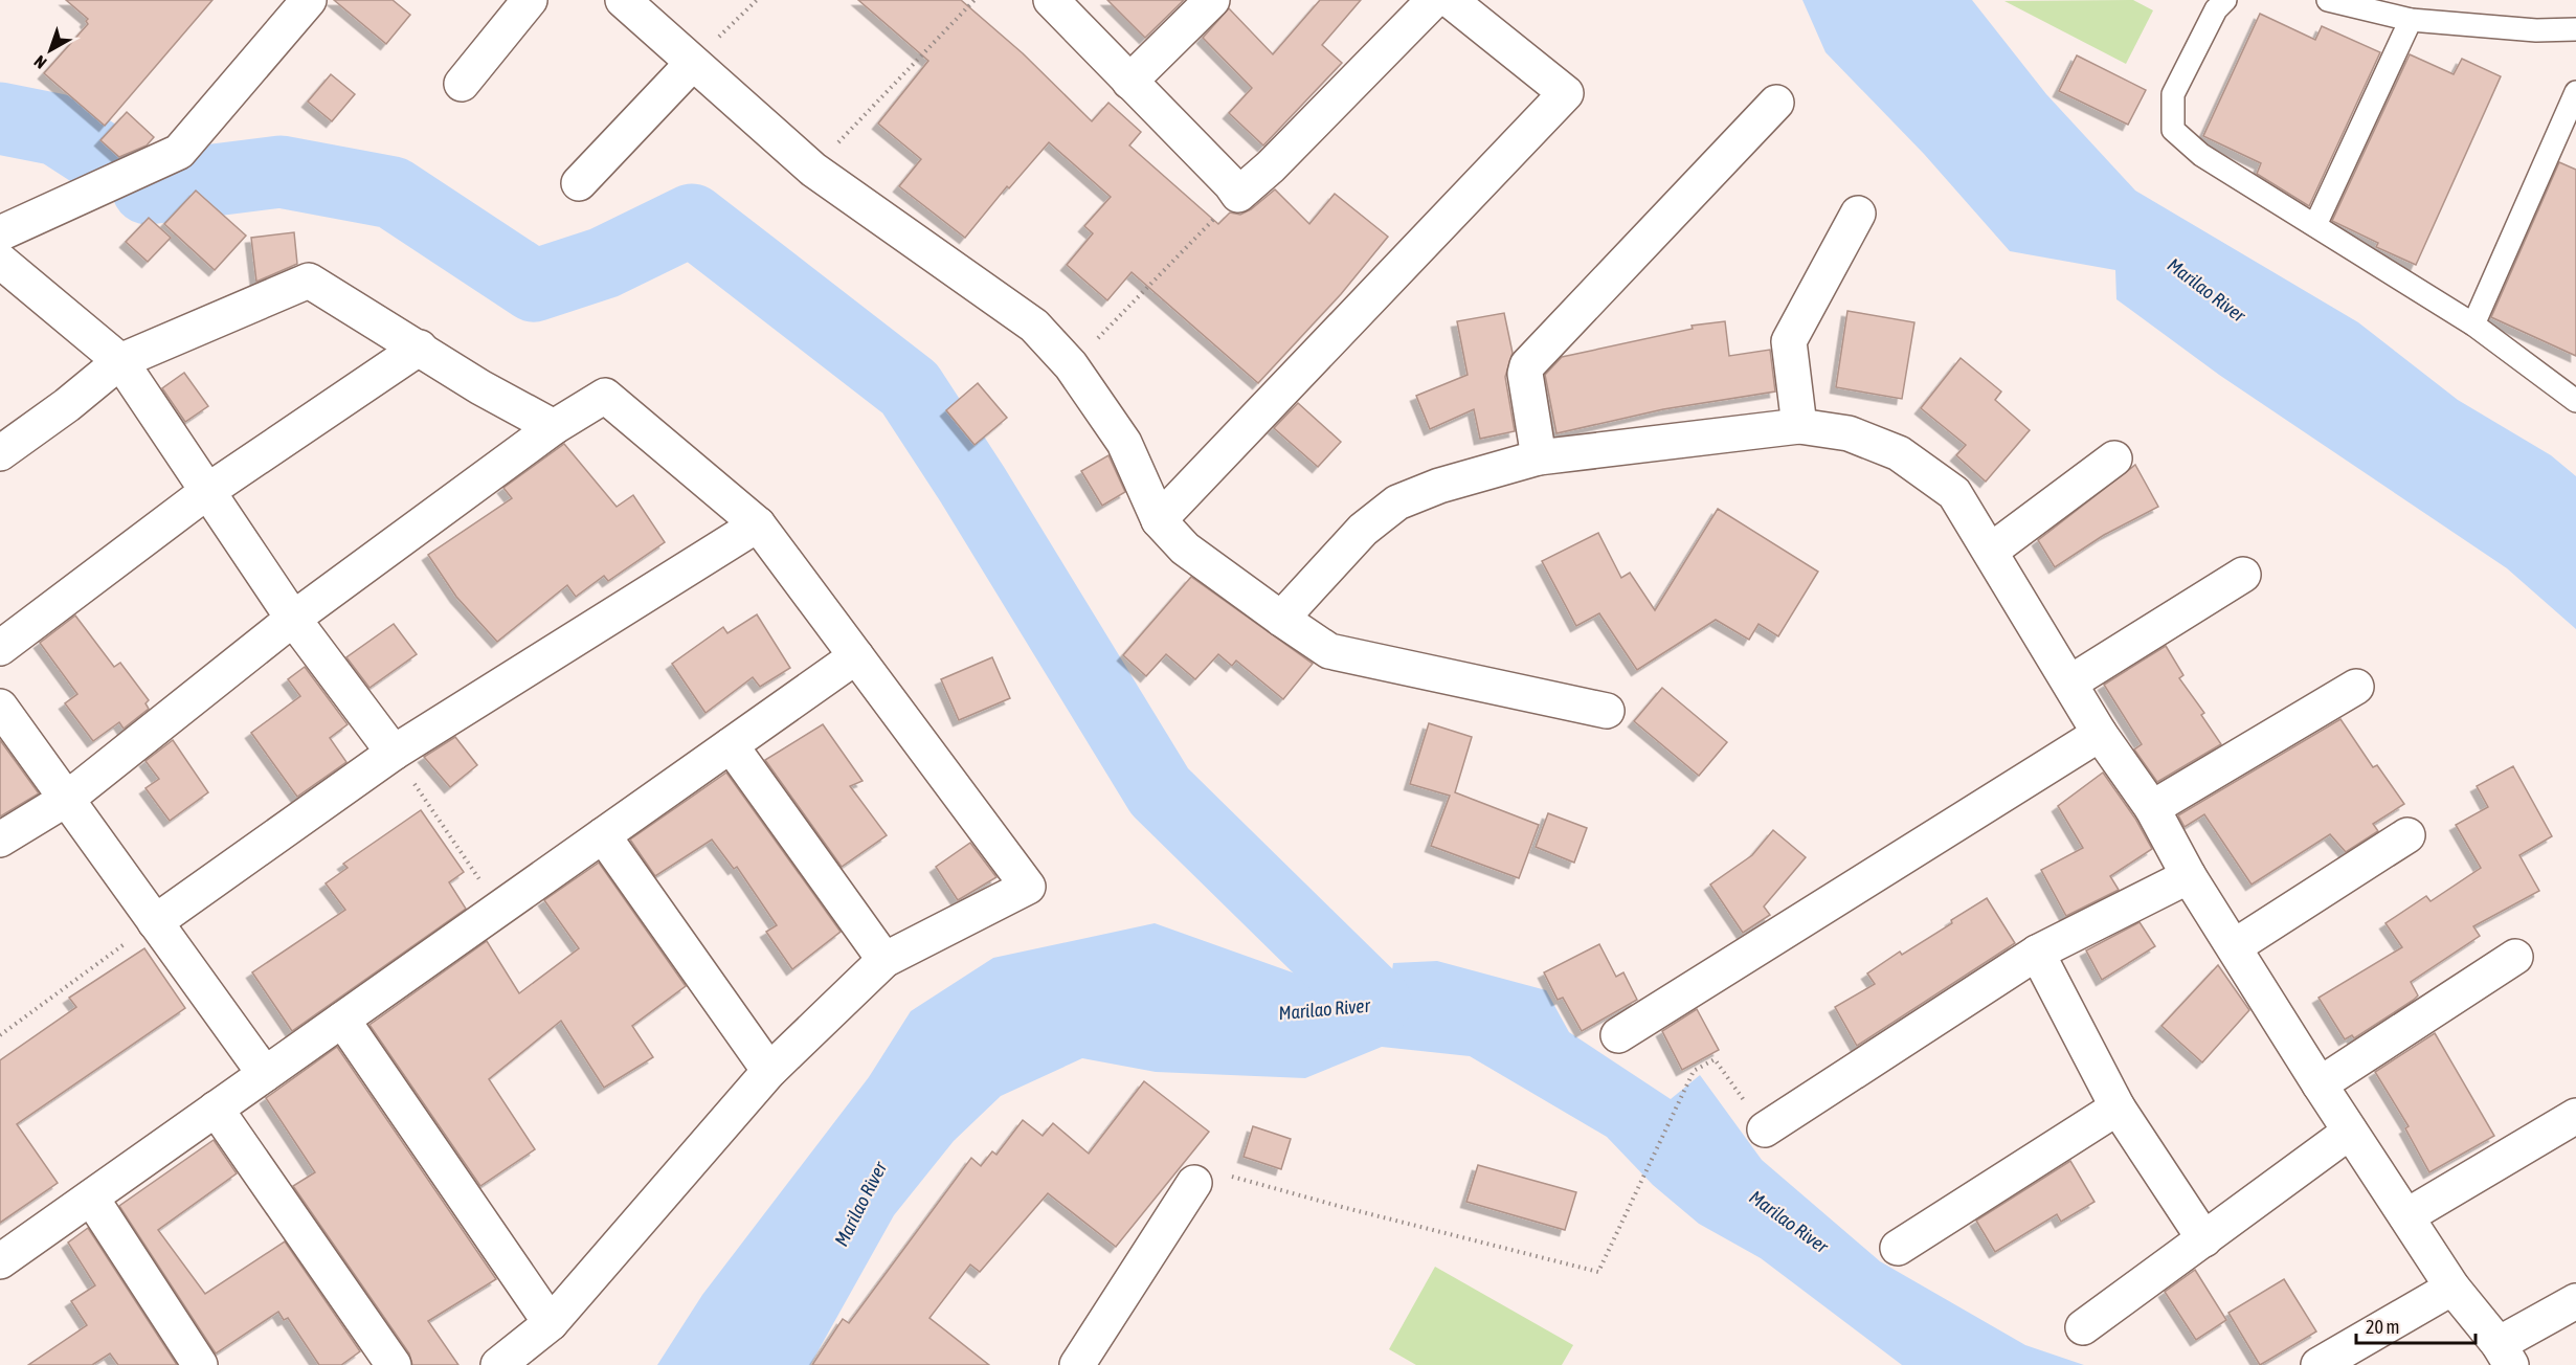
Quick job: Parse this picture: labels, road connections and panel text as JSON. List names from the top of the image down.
{
  "water": ["Marilao River"],
  "scale_bar": "20 m",
  "north": "bottom left"
}
